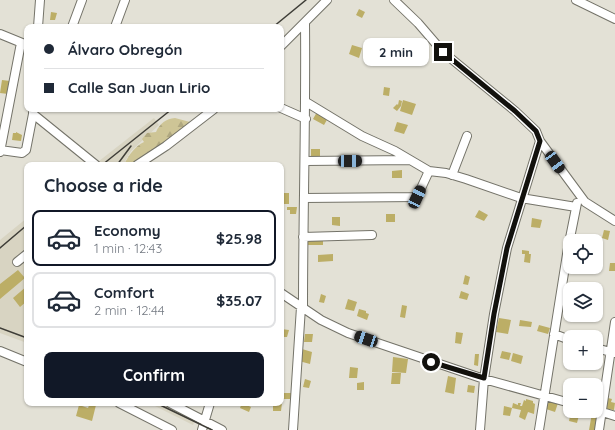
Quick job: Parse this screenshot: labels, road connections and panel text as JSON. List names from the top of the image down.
{
  "page": {
    "banner": ["Álvaro Obregón", "Calle San Juan Lirio"],
    "bubble": "2 min",
    "heading": "Choose a ride",
    "list": [
      {
        "name": "Economy",
        "note": "1 min · 12:43",
        "value": "$25.98"
      },
      {
        "name": "Comfort",
        "note": "2 min · 12:44",
        "value": "$35.07"
      }
    ],
    "map_buttons": ["+", "−"],
    "buttons": "Confirm"
  }
}
